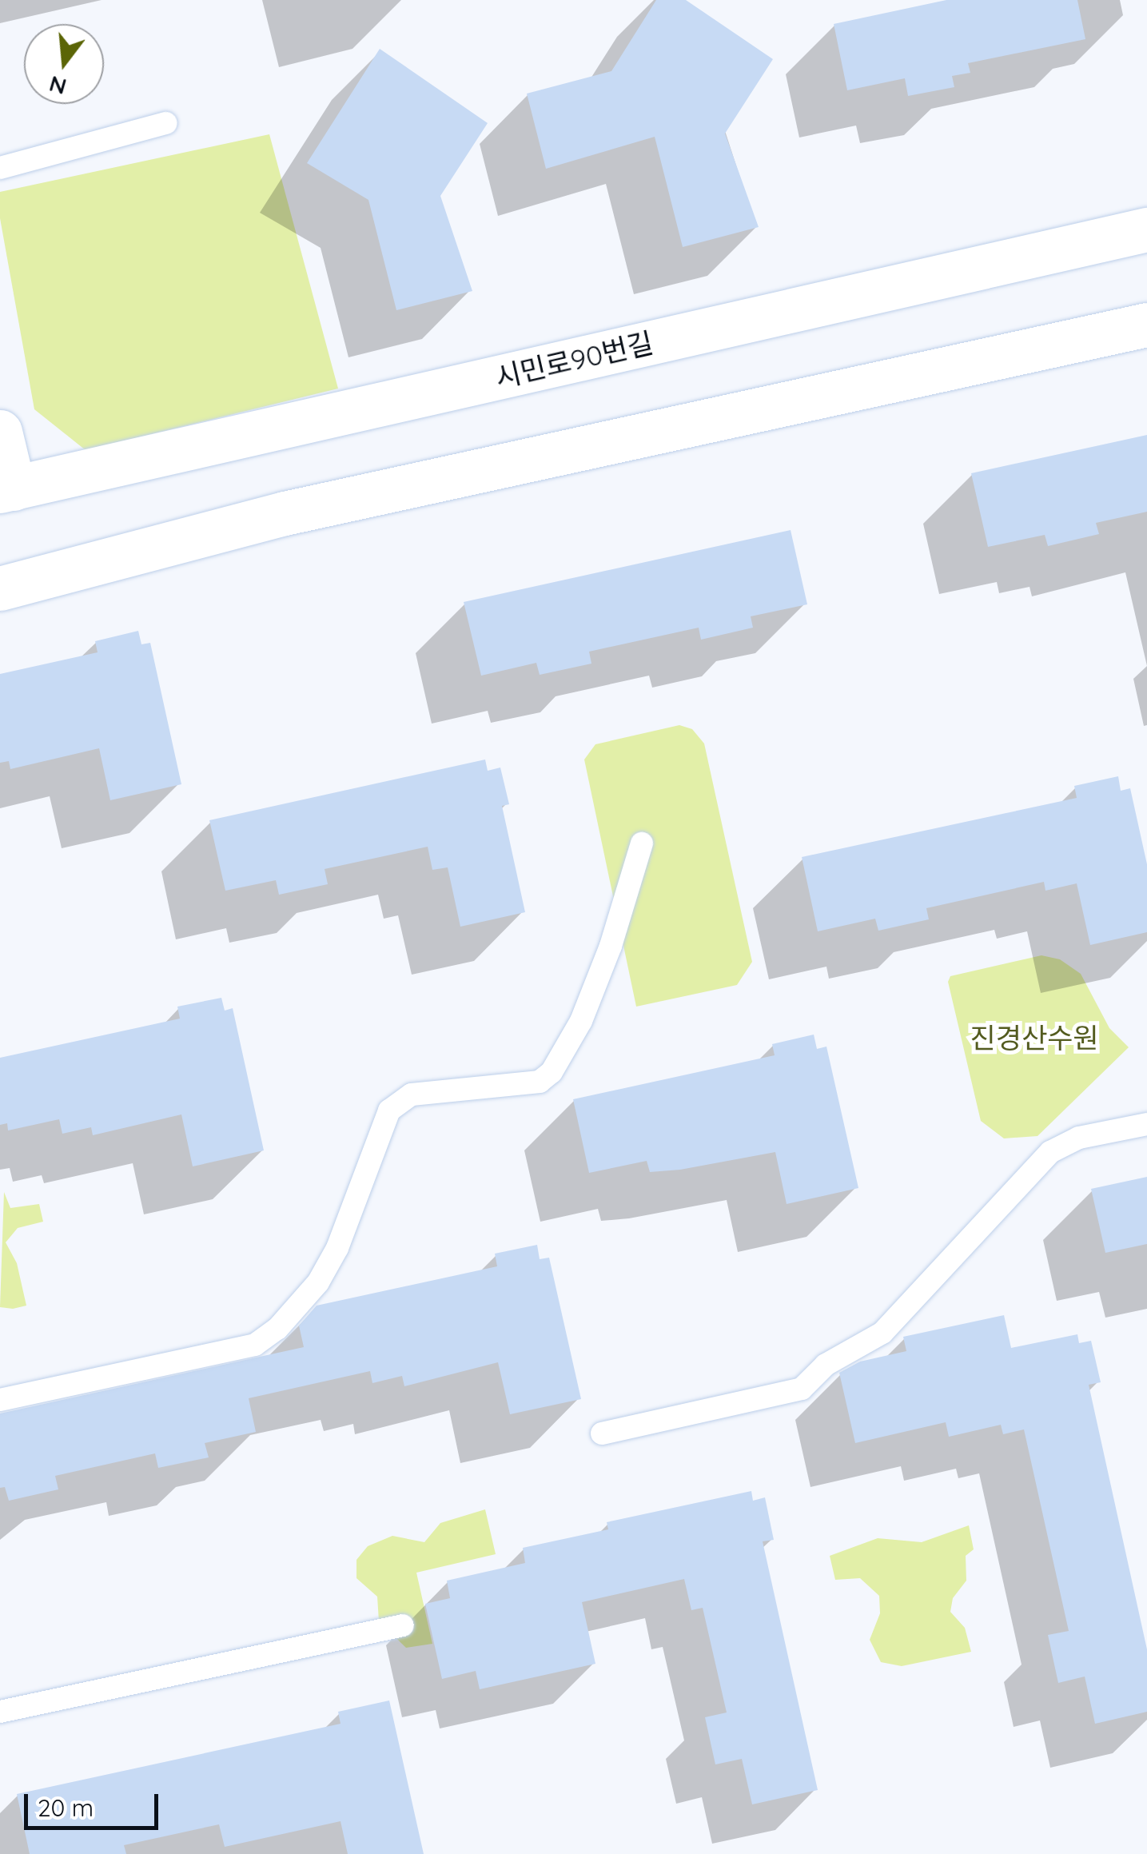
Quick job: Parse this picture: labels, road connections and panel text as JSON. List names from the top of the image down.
{
  "streets": {
    "street": ["시민로90번길"]
  },
  "parks": ["진경산수원"],
  "scale_bar": "20 m",
  "north": "bottom"
}
